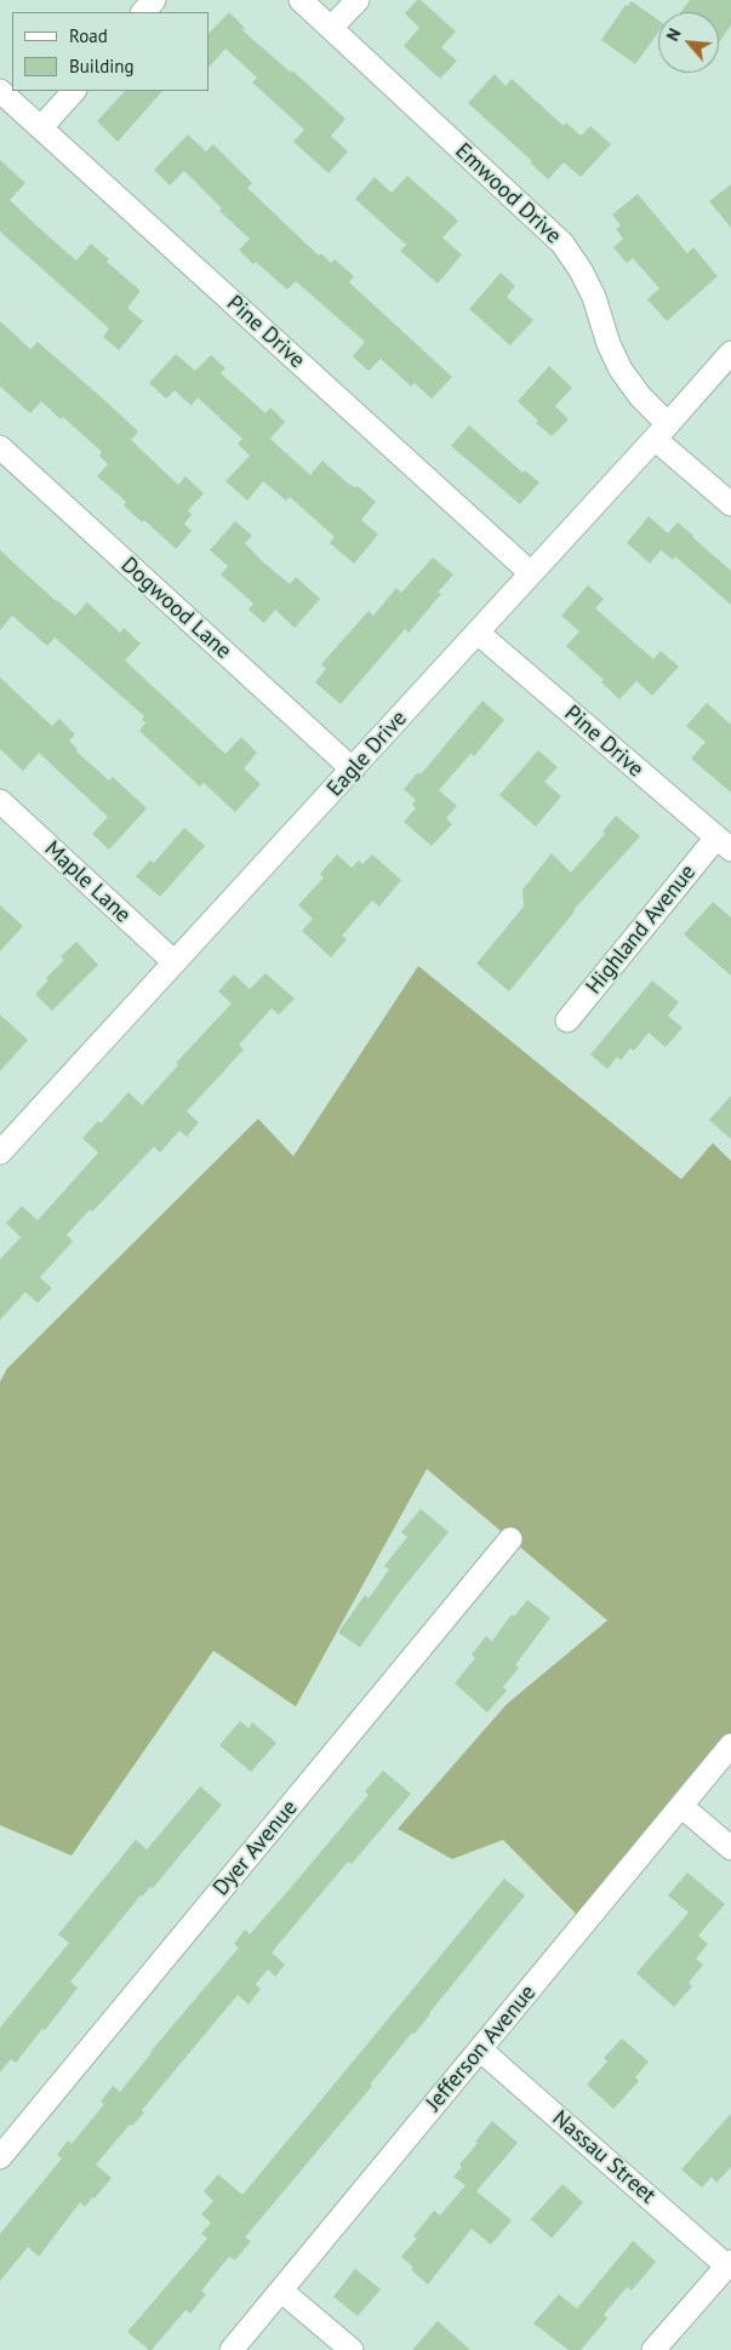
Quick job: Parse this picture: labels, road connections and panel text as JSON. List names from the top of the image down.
{
  "streets": {
    "street": [
      "Emwood Drive",
      "Pine Drive",
      "Dogwood Lane",
      "Eagle Drive",
      "Maple Lane",
      "Highland Avenue",
      "Dyer Avenue",
      "Jefferson Avenue",
      "Nassau Street"
    ]
  },
  "crossings": [
    ["Emwood Drive", "Eagle Drive"],
    ["Pine Drive", "Eagle Drive"],
    ["Pine Drive", "Highland Avenue"],
    ["Dogwood Lane", "Eagle Drive"],
    ["Eagle Drive", "Maple Lane"],
    ["Jefferson Avenue", "Nassau Street"]
  ],
  "legend": ["Road", "Building"],
  "north": "top left"
}
